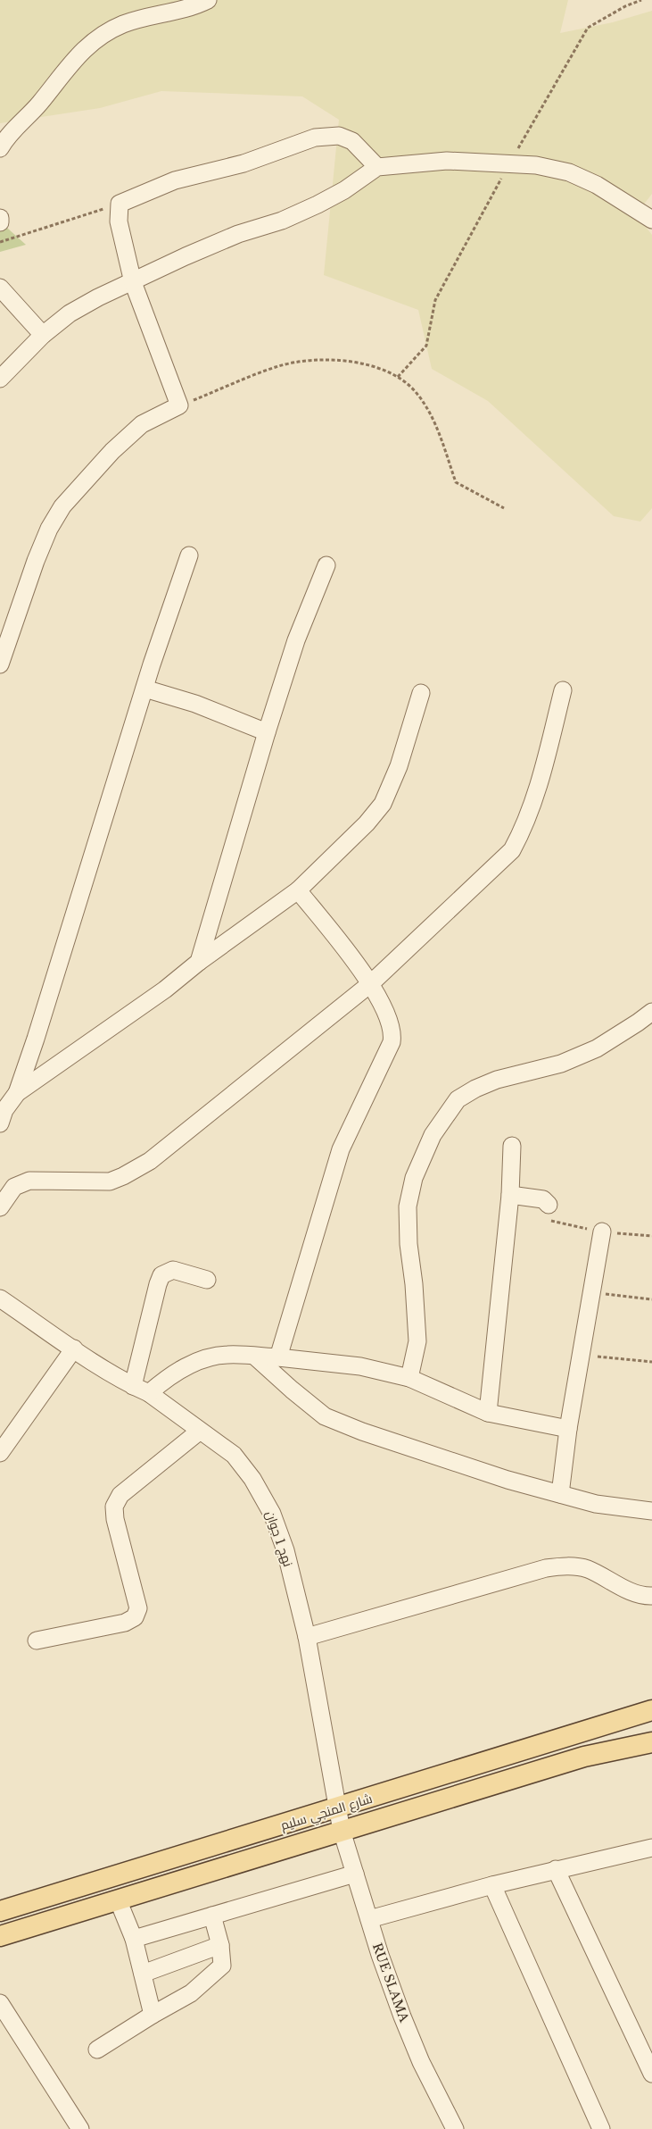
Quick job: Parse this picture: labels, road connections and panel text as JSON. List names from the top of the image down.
{
  "streets": {
    "main road": ["شارع المنجي سليم"],
    "street": ["نهج 1 جوان", "RUE SLAMA"]
  },
  "crossings": [
    ["نهج 1 جوان", "شارع المنجي سليم"],
    ["نهج 1 جوان", "RUE SLAMA"],
    ["شارع المنجي سليم", "RUE SLAMA"]
  ]
}
